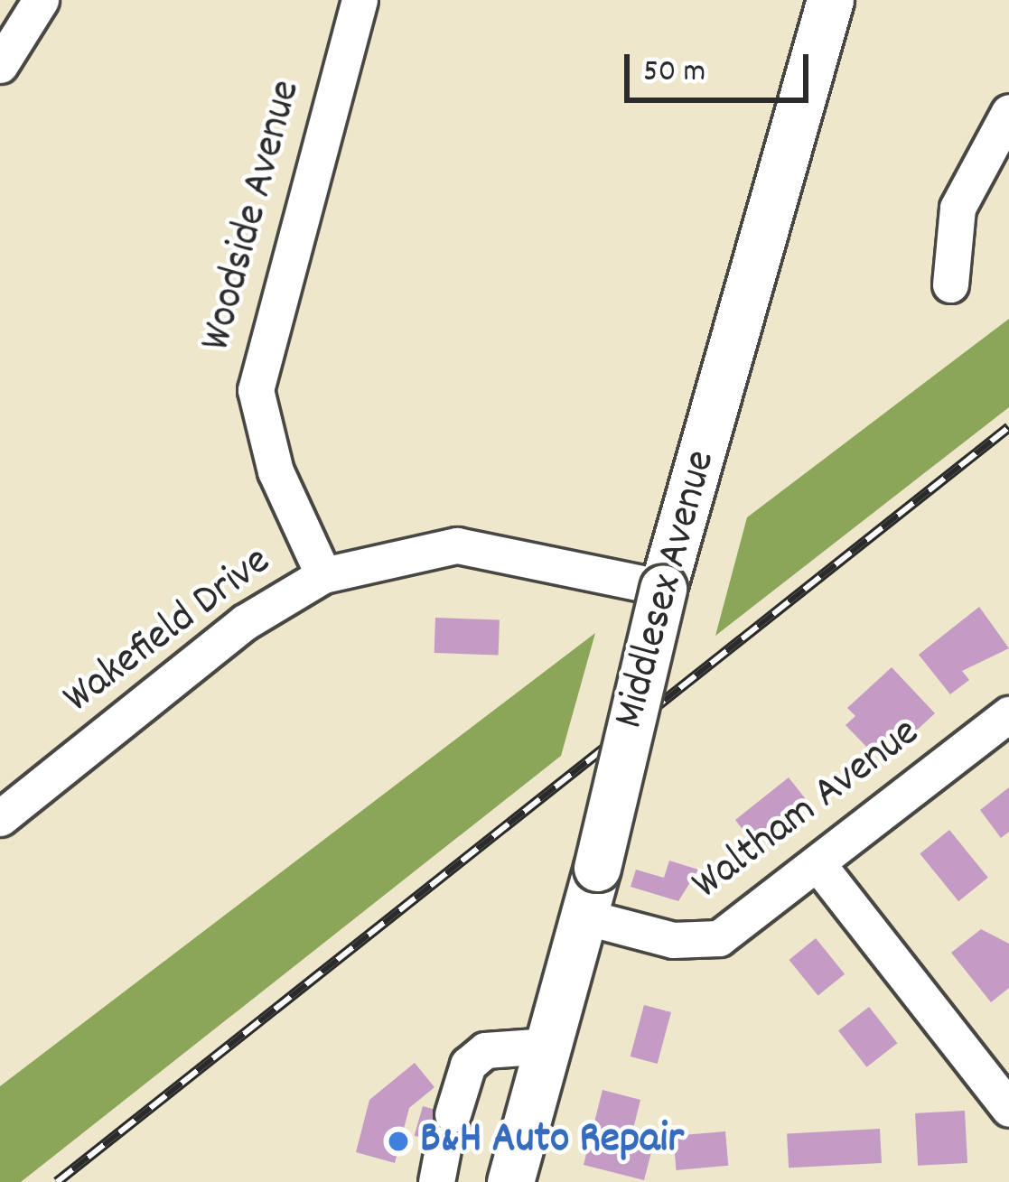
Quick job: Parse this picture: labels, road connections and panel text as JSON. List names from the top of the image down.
{
  "streets": {
    "main road": ["Middlesex Avenue"],
    "street": ["Woodside Avenue", "Wakefield Drive", "Waltham Avenue"]
  },
  "crossings": [
    ["Woodside Avenue", "Wakefield Drive"],
    ["Middlesex Avenue", "Wakefield Drive"],
    ["Middlesex Avenue", "Waltham Avenue"]
  ],
  "places": ["B&H Auto Repair"],
  "scale_bar": "50 m"
}
